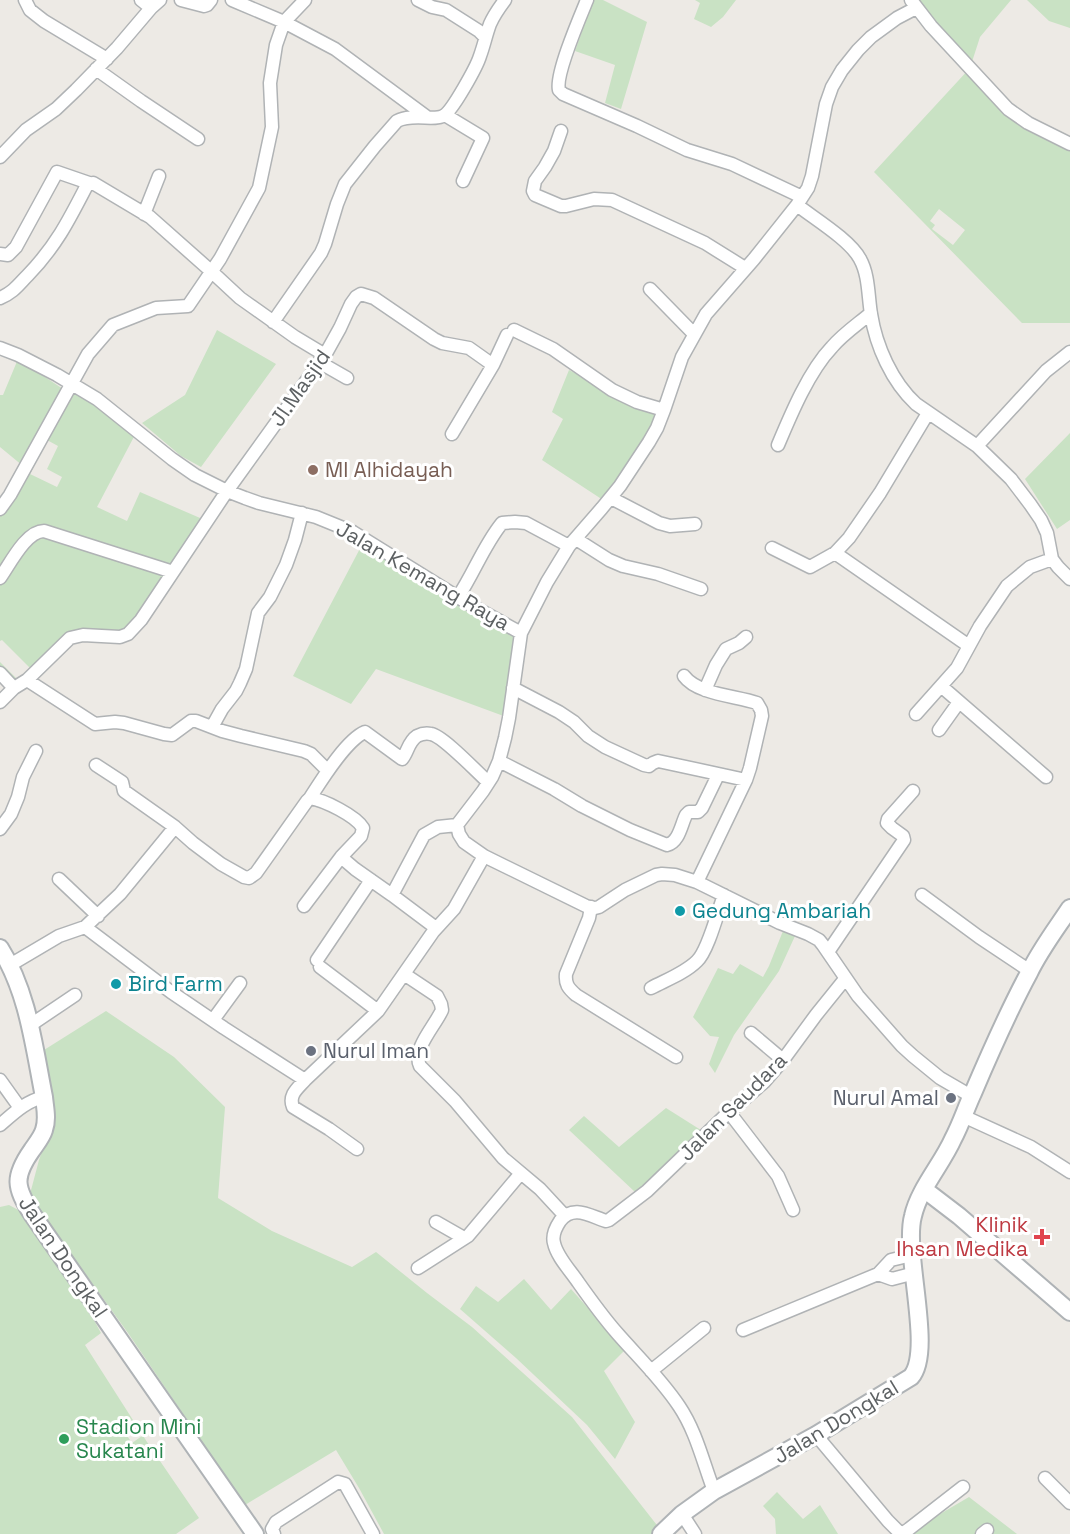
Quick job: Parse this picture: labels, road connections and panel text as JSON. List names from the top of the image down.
{
  "streets": {
    "street": [
      "Jl.Masjid",
      "Jalan Kemang Raya",
      "Jalan Saudara",
      "Jalan Dongkal"
    ]
  },
  "crossings": [
    ["Jl.Masjid", "Jalan Kemang Raya"]
  ],
  "places": {
    "other": [
      "MI Alhidayah",
      "Gedung Ambariah",
      "Bird Farm",
      "Nurul Iman",
      "Nurul Amal",
      "Stadion Mini Sukatani"
    ],
    "health": ["Klinik Ihsan Medika"]
  }
}
